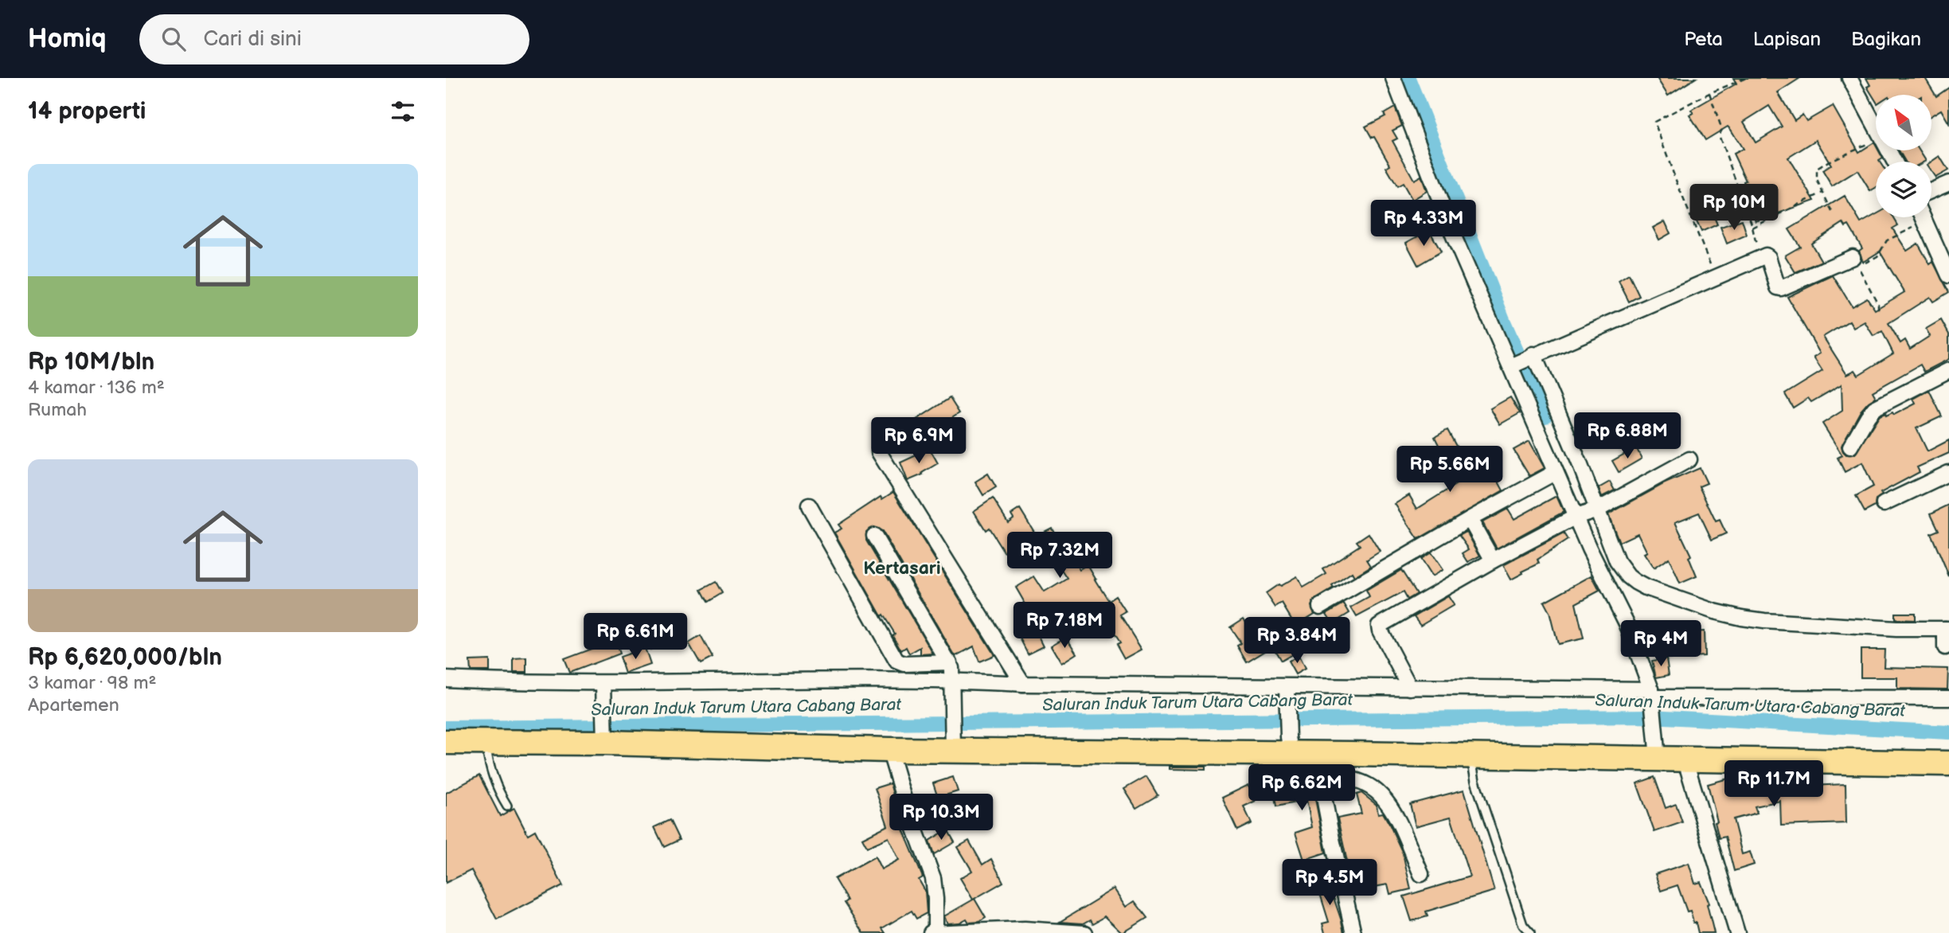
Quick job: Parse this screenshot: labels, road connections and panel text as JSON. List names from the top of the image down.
{
  "districts": ["Kertasari"],
  "water": ["Saluran Induk Tarum Utara Cabang Barat"],
  "north": "top left",
  "page": {
    "header": "Homiq",
    "search": "Cari di sini",
    "nav": ["Peta", "Lapisan", "Bagikan"],
    "heading": "14 properti",
    "list": [
      {
        "name": "Rp 10M/bln",
        "note": "4 kamar · 136 m² · Rumah"
      },
      {
        "name": "Rp 6,620,000/bln",
        "note": "3 kamar · 98 m² · Apartemen"
      }
    ],
    "price": [
      "Rp 10M",
      "Rp 4.33M",
      "Rp 6.88M",
      "Rp 6.9M",
      "Rp 5.66M",
      "Rp 7.32M",
      "Rp 7.18M",
      "Rp 6.61M",
      "Rp 3.84M",
      "Rp 4M",
      "Rp 11.7M",
      "Rp 6.62M",
      "Rp 10.3M",
      "Rp 4.5M"
    ]
  }
}
